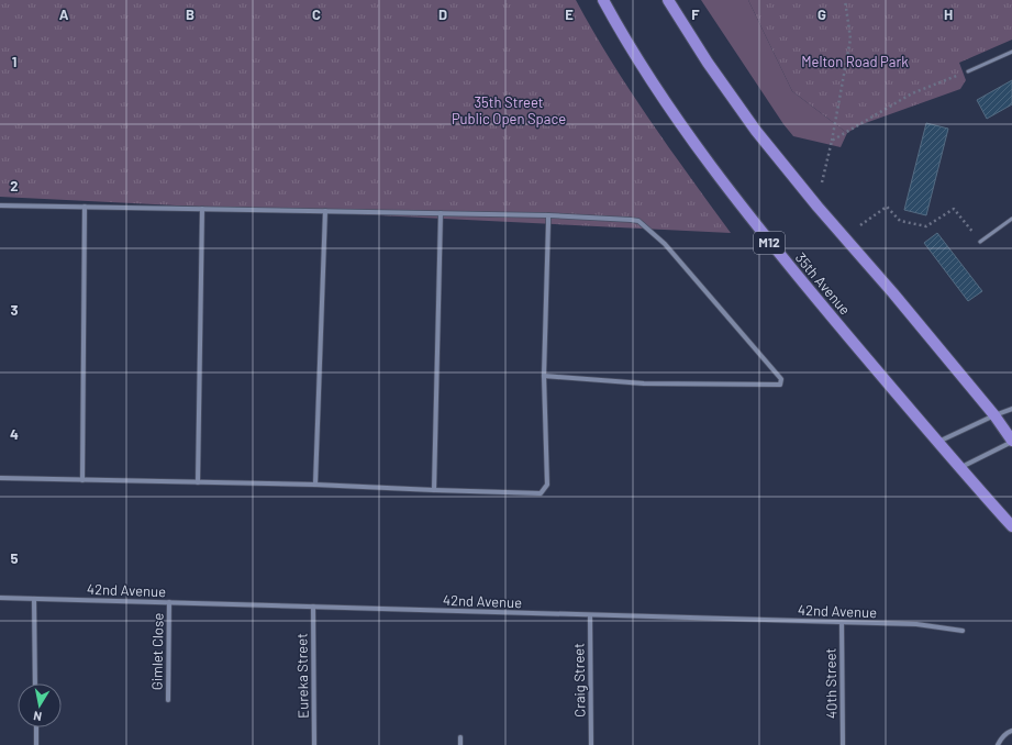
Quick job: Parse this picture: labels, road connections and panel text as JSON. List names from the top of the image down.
{
  "streets": {
    "main road": ["M12", "35th Avenue"],
    "street": [
      "42nd Avenue",
      "Gimlet Close",
      "Eureka Street",
      "Craig Street",
      "40th Street"
    ]
  },
  "crossings": [
    ["42nd Avenue", "Gimlet Close"],
    ["42nd Avenue", "Eureka Street"],
    ["42nd Avenue", "Craig Street"],
    ["42nd Avenue", "40th Street"]
  ],
  "parks": ["Melton Road Park", "35th Street Public Open Space"],
  "north": "bottom",
  "grid": {
    "columns": [
      "A",
      "B",
      "C",
      "D",
      "E",
      "F",
      "G",
      "H"
    ],
    "rows": [
      "1",
      "2",
      "3",
      "4",
      "5"
    ]
  }
}
